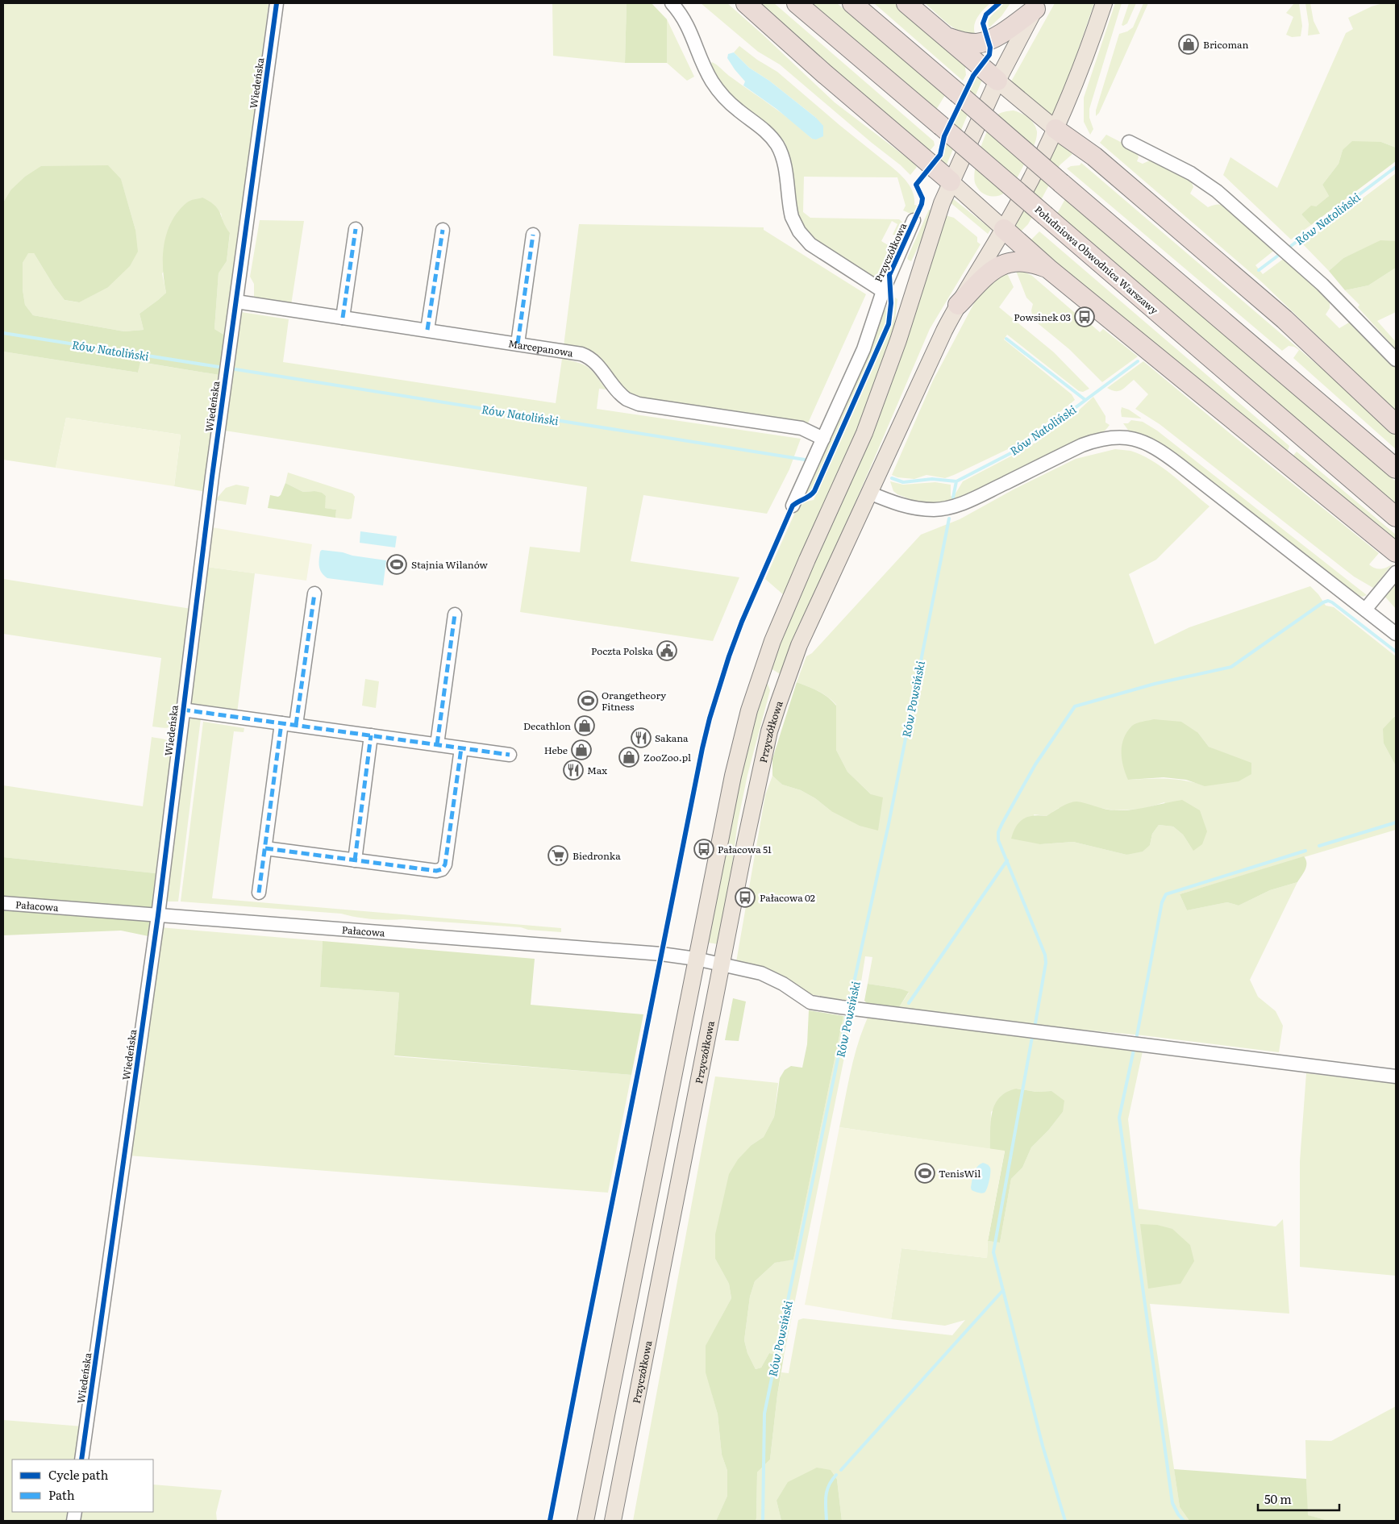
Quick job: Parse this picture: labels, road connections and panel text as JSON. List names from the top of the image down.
{
  "streets": {
    "highway": ["Południowa Obwodnica Warszawy"],
    "main road": ["Przyczółkowa"],
    "street": ["Wiedeńska", "Marcepanowa", "Pałacowa"]
  },
  "crossings": [
    ["Wiedeńska", "Marcepanowa"],
    ["Wiedeńska", "Pałacowa"],
    ["Przyczółkowa", "Marcepanowa"],
    ["Przyczółkowa", "Pałacowa"]
  ],
  "water": ["Rów Natoliński", "Rów Powsiński"],
  "places": {
    "shop": [
      "Bricoman",
      "Decathlon",
      "Hebe",
      "ZooZoo.pl"
    ],
    "bus stop": ["Powsinek 03", "Pałacowa 51", "Pałacowa 02"],
    "sports": ["Stajnia Wilanów", "Orangetheory Fitness", "TenisWil"],
    "public building": ["Poczta Polska"],
    "restaurant": ["Sakana", "Max"],
    "supermarket": ["Biedronka"]
  },
  "legend": ["Cycle path", "Path"],
  "scale_bar": "50 m"
}
